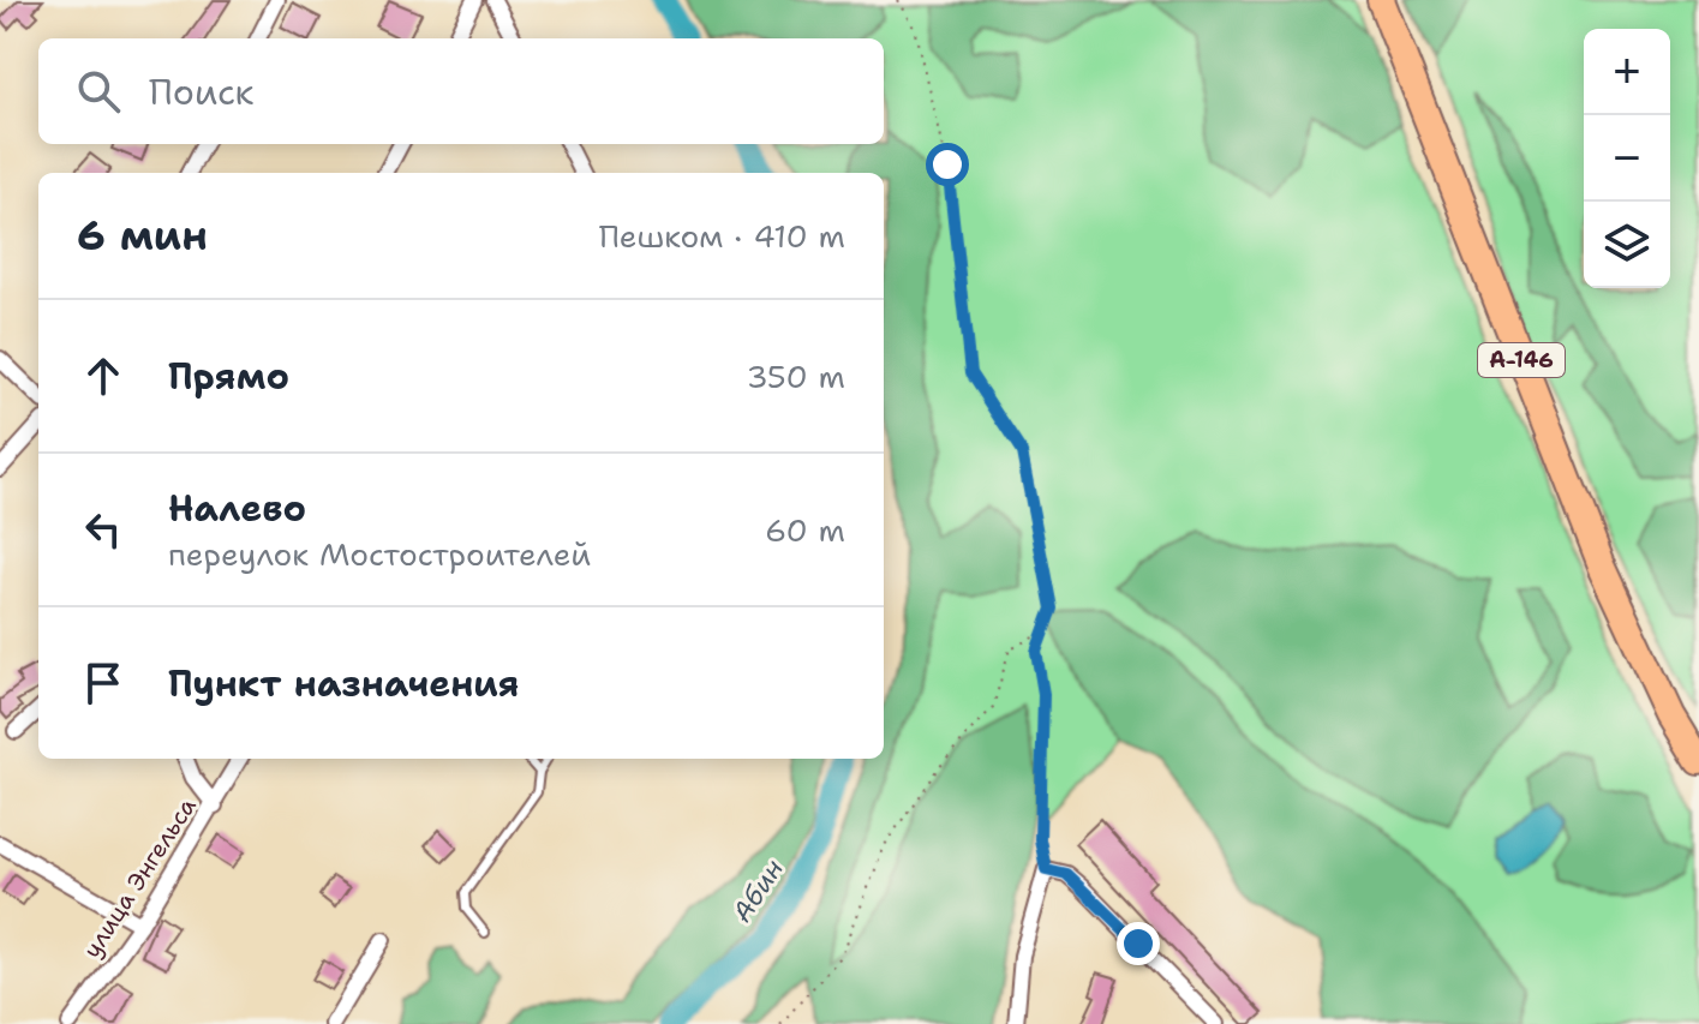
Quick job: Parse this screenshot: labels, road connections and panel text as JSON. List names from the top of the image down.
{
  "streets": {
    "highway": ["А-146"],
    "street": ["улица Энгельса"]
  },
  "water": ["Абин"],
  "page": {
    "map_buttons": ["+", "−"],
    "search": "Поиск",
    "heading": ["6 мин", "Пешком · 410 m"],
    "list": [
      ["Прямо", "350 m"],
      ["Налево", "переулок Мостостроителей", "60 m"],
      "Пункт назначения"
    ]
  }
}
